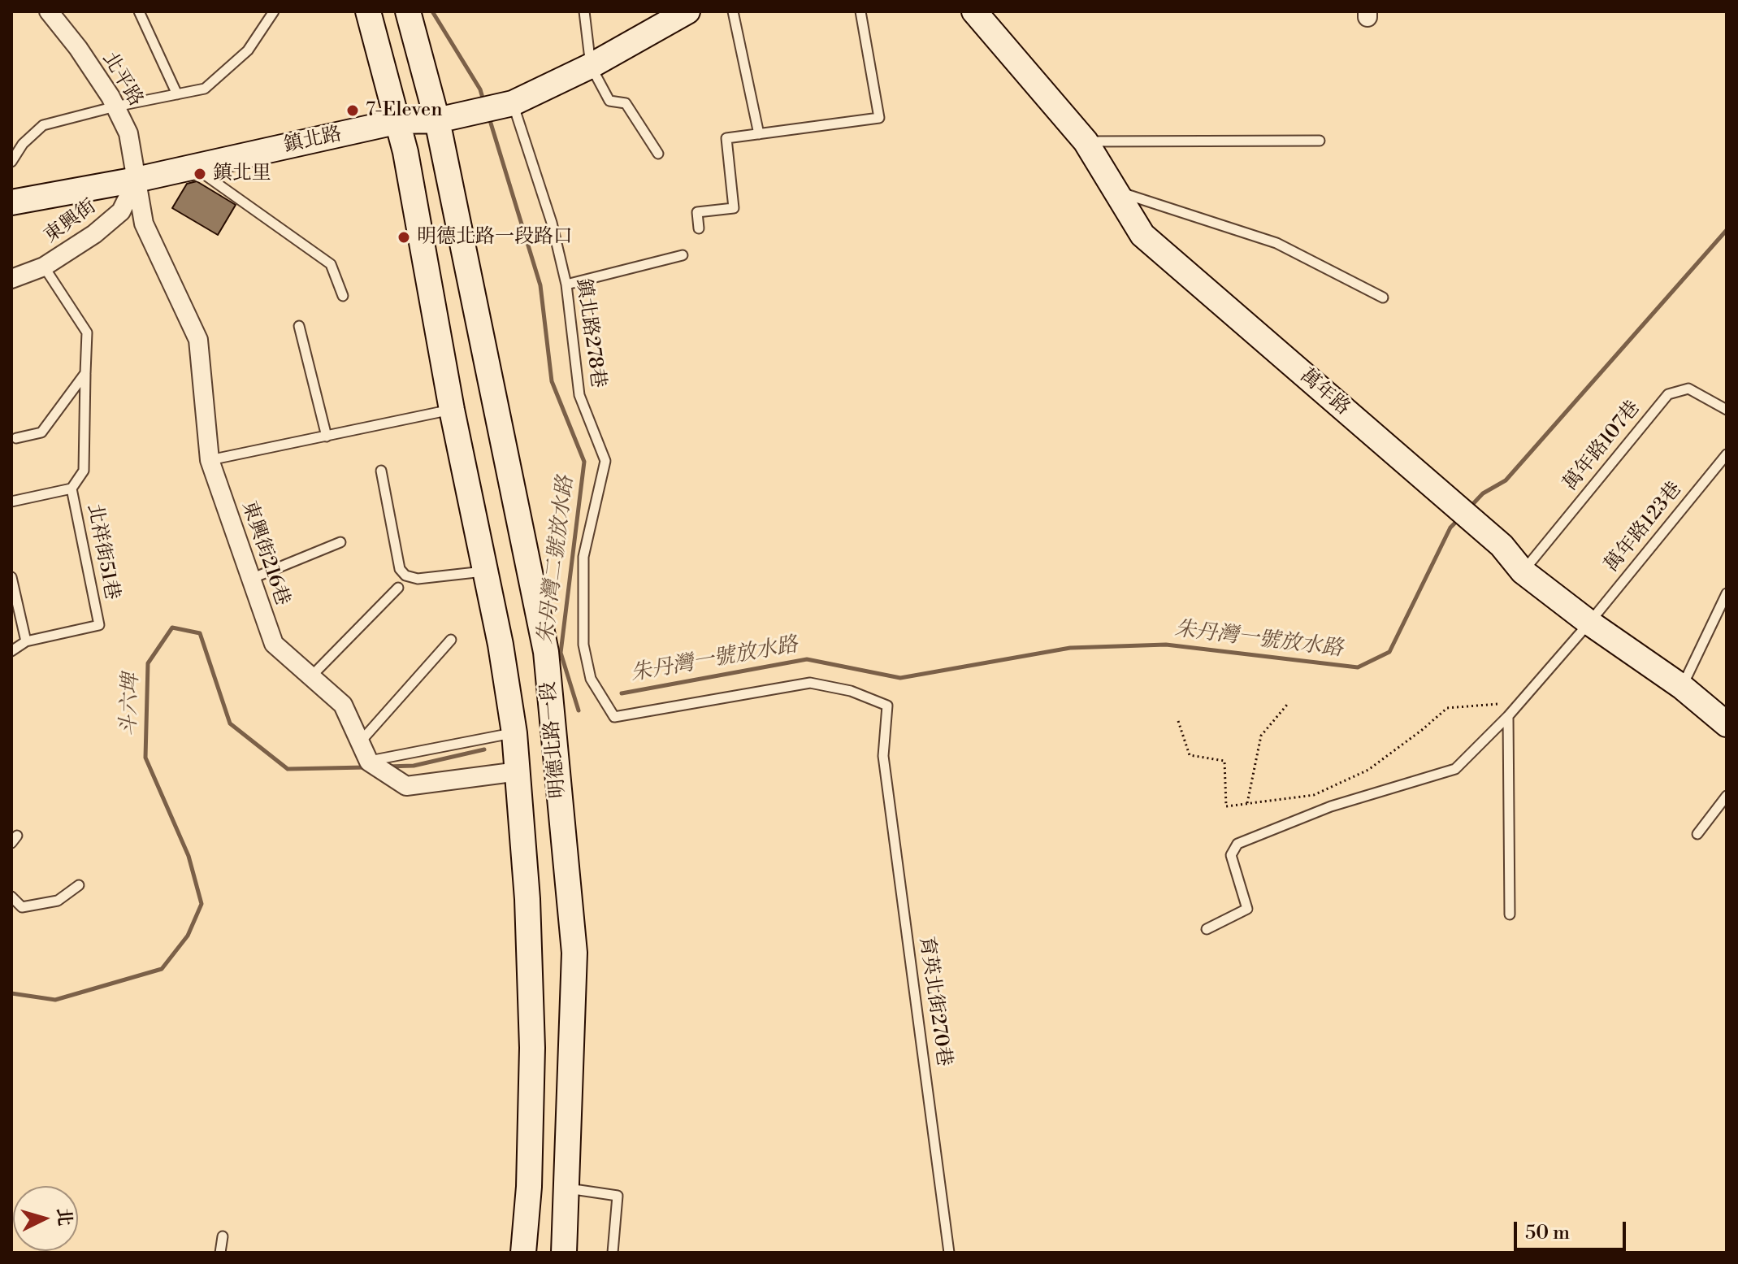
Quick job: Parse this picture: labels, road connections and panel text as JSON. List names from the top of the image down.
{
  "streets": {
    "street": [
      "北平路",
      "鎮北路",
      "東興街",
      "萬年路",
      "東興街216巷",
      "明德北路一段"
    ],
    "lane": [
      "鎮北路278巷",
      "萬年路107巷",
      "萬年路123巷",
      "北祥街51巷",
      "育英北街270巷"
    ]
  },
  "crossings": [
    ["北平路", "鎮北路"],
    ["北平路", "東興街"],
    ["北平路", "東興街216巷"],
    ["鎮北路", "東興街"],
    ["鎮北路", "鎮北路278巷"],
    ["鎮北路", "東興街216巷"],
    ["鎮北路", "明德北路一段"],
    ["東興街", "東興街216巷"],
    ["鎮北路278巷", "育英北街270巷"],
    ["萬年路", "萬年路107巷"],
    ["萬年路", "萬年路123巷"]
  ],
  "water": ["朱丹灣二號放水路", "朱丹灣一號放水路", "斗六埤"],
  "places": ["7-Eleven", "鎮北里", "明德北路一段路口"],
  "scale_bar": "50 m",
  "north": "right"
}
